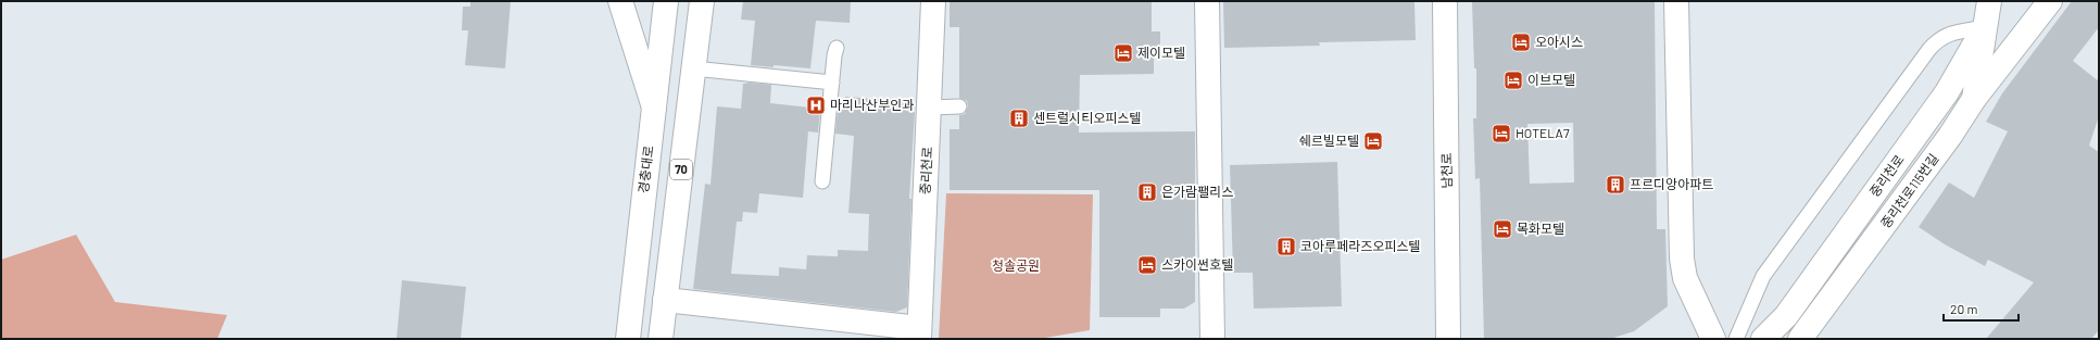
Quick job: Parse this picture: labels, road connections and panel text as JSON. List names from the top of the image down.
{
  "streets": {
    "street": [
      "경충대로",
      "70",
      "중리천로",
      "남천로",
      "중리천로115번길"
    ]
  },
  "crossings": [
    ["중리천로", "중리천로115번길"]
  ],
  "parks": ["청솔공원"],
  "places": {
    "hotel": [
      "오아시스",
      "제이모텔",
      "이브모텔",
      "HOTELA7",
      "쉐르빌모텔",
      "목화모텔",
      "스카이썬호텔"
    ],
    "hospital": ["마리나산부인과"],
    "building": [
      "센트럴시티오피스텔",
      "프르디앙아파트",
      "은가람팰리스",
      "코아루페라즈오피스텔"
    ]
  },
  "scale_bar": "20 m"
}
